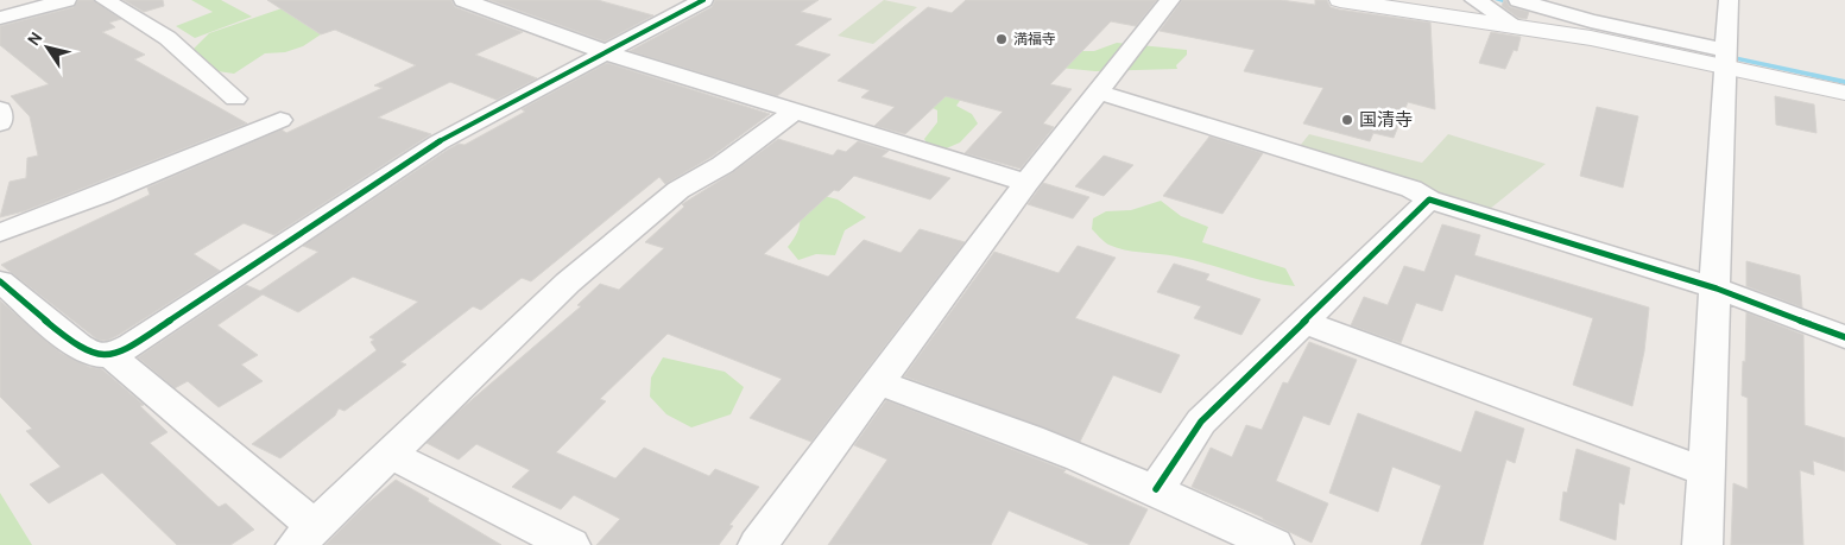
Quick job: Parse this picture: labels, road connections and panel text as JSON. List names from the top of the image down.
{
  "places": ["満福寺", "国清寺"],
  "north": "top left"
}
